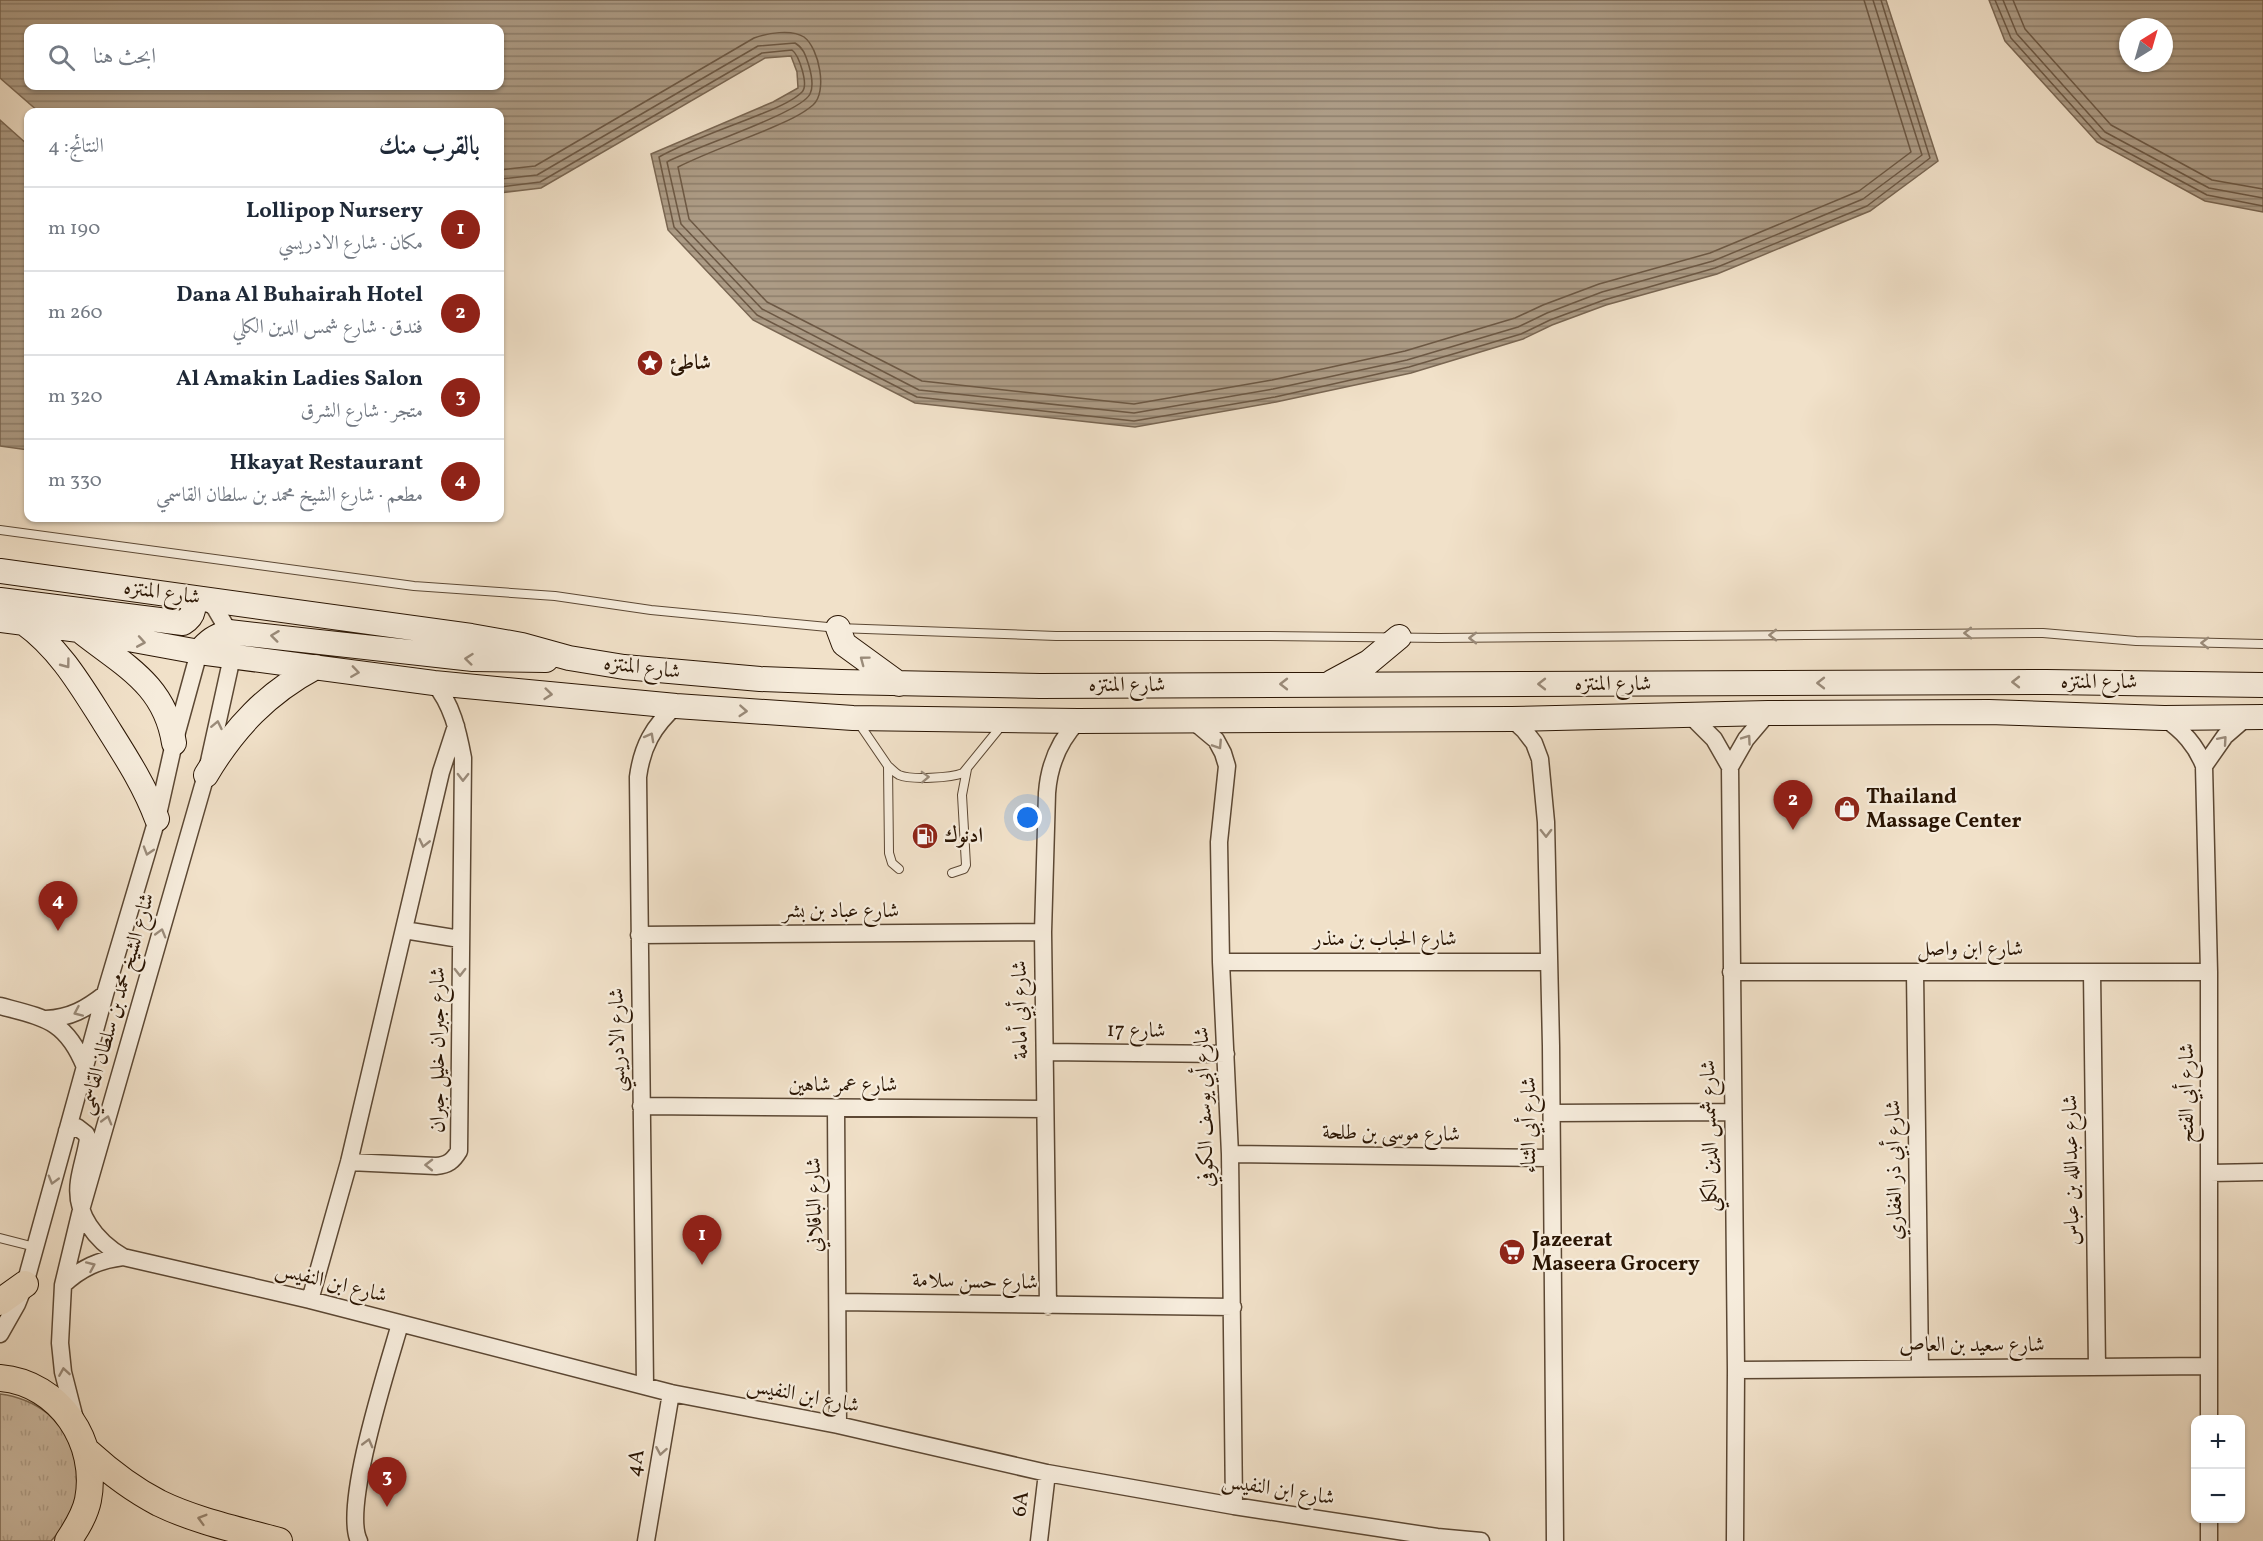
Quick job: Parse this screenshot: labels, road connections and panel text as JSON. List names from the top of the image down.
{
  "streets": {
    "main road": ["شارع المنتزه"],
    "street": [
      "شارع عباد بن بشر",
      "شارع الحباب بن منذر",
      "شارع ابن واصل",
      "شارع الشيخ محمد بن سلطان القاسمي",
      "شارع أبي أمامة",
      "شارع 17",
      "شارع الادريسي",
      "شارع جبران خليل جبران",
      "شارع عمر شاهين",
      "شارع أبي الفتح",
      "شارع أبي يوسف الكوفي",
      "شارع أبي الثناء",
      "شارع موسى بن طلحة",
      "شارع شمس الدين الكلي",
      "شارع أبي ذر الغفاري",
      "شارع عبدالله بن عباس",
      "شارع الباقلاني",
      "شارع حسن سلامة",
      "شارع ابن النفيس",
      "شارع سعيد بن العاص",
      "4A",
      "6A"
    ]
  },
  "crossings": [
    ["شارع المنتزه", "شارع الشيخ محمد بن سلطان القاسمي"],
    ["شارع المنتزه", "شارع أبي أمامة"],
    ["شارع المنتزه", "شارع الادريسي"],
    ["شارع المنتزه", "شارع جبران خليل جبران"],
    ["شارع المنتزه", "شارع أبي الفتح"],
    ["شارع المنتزه", "شارع أبي يوسف الكوفي"],
    ["شارع المنتزه", "شارع أبي الثناء"],
    ["شارع المنتزه", "شارع شمس الدين الكلي"],
    ["شارع عباد بن بشر", "شارع أبي أمامة"],
    ["شارع عباد بن بشر", "شارع الادريسي"],
    ["شارع الحباب بن منذر", "شارع أبي يوسف الكوفي"],
    ["شارع الحباب بن منذر", "شارع أبي الثناء"],
    ["شارع ابن واصل", "شارع أبي الفتح"],
    ["شارع ابن واصل", "شارع شمس الدين الكلي"],
    ["شارع ابن واصل", "شارع أبي ذر الغفاري"],
    ["شارع ابن واصل", "شارع عبدالله بن عباس"],
    ["شارع الشيخ محمد بن سلطان القاسمي", "شارع ابن النفيس"],
    ["شارع أبي أمامة", "شارع 17"],
    ["شارع أبي أمامة", "شارع عمر شاهين"],
    ["شارع أبي أمامة", "شارع حسن سلامة"],
    ["شارع 17", "شارع أبي يوسف الكوفي"],
    ["شارع الادريسي", "شارع عمر شاهين"],
    ["شارع الادريسي", "شارع ابن النفيس"],
    ["شارع جبران خليل جبران", "شارع ابن النفيس"],
    ["شارع عمر شاهين", "شارع الباقلاني"],
    ["شارع أبي الفتح", "شارع سعيد بن العاص"],
    ["شارع أبي يوسف الكوفي", "شارع موسى بن طلحة"],
    ["شارع أبي يوسف الكوفي", "شارع حسن سلامة"],
    ["شارع أبي يوسف الكوفي", "شارع ابن النفيس"],
    ["شارع أبي الثناء", "شارع موسى بن طلحة"],
    ["شارع شمس الدين الكلي", "شارع سعيد بن العاص"],
    ["شارع أبي ذر الغفاري", "شارع سعيد بن العاص"],
    ["شارع عبدالله بن عباس", "شارع سعيد بن العاص"],
    ["شارع الباقلاني", "شارع حسن سلامة"],
    ["شارع ابن النفيس", "4A"],
    ["شارع ابن النفيس", "6A"]
  ],
  "one_way": ["4A"],
  "places": {
    "place": ["شاطئ"],
    "shop": ["Thailand Massage Center"],
    "fuel station": ["ادنوك"],
    "supermarket": ["Jazeerat Maseera Grocery"]
  },
  "north": "top right",
  "page": {
    "search": "ابحث هنا",
    "heading": ["بالقرب منك", "النتائج: 4"],
    "list": [
      {
        "mark": "1",
        "name": "Lollipop Nursery",
        "note": "مكان · شارع الادريسي",
        "value": "190 m"
      },
      {
        "mark": "2",
        "name": "Dana Al Buhairah Hotel",
        "note": "فندق · شارع شمس الدين الكلي",
        "value": "260 m"
      },
      {
        "mark": "3",
        "name": "Al Amakin Ladies Salon",
        "note": "متجر · شارع الشرق",
        "value": "320 m"
      },
      {
        "mark": "4",
        "name": "Hkayat Restaurant",
        "note": "مطعم · شارع الشيخ محمد بن سلطان القاسمي",
        "value": "330 m"
      }
    ],
    "pins": [
      "2",
      "4",
      "1",
      "3"
    ],
    "map_buttons": ["+", "−"]
  }
}
